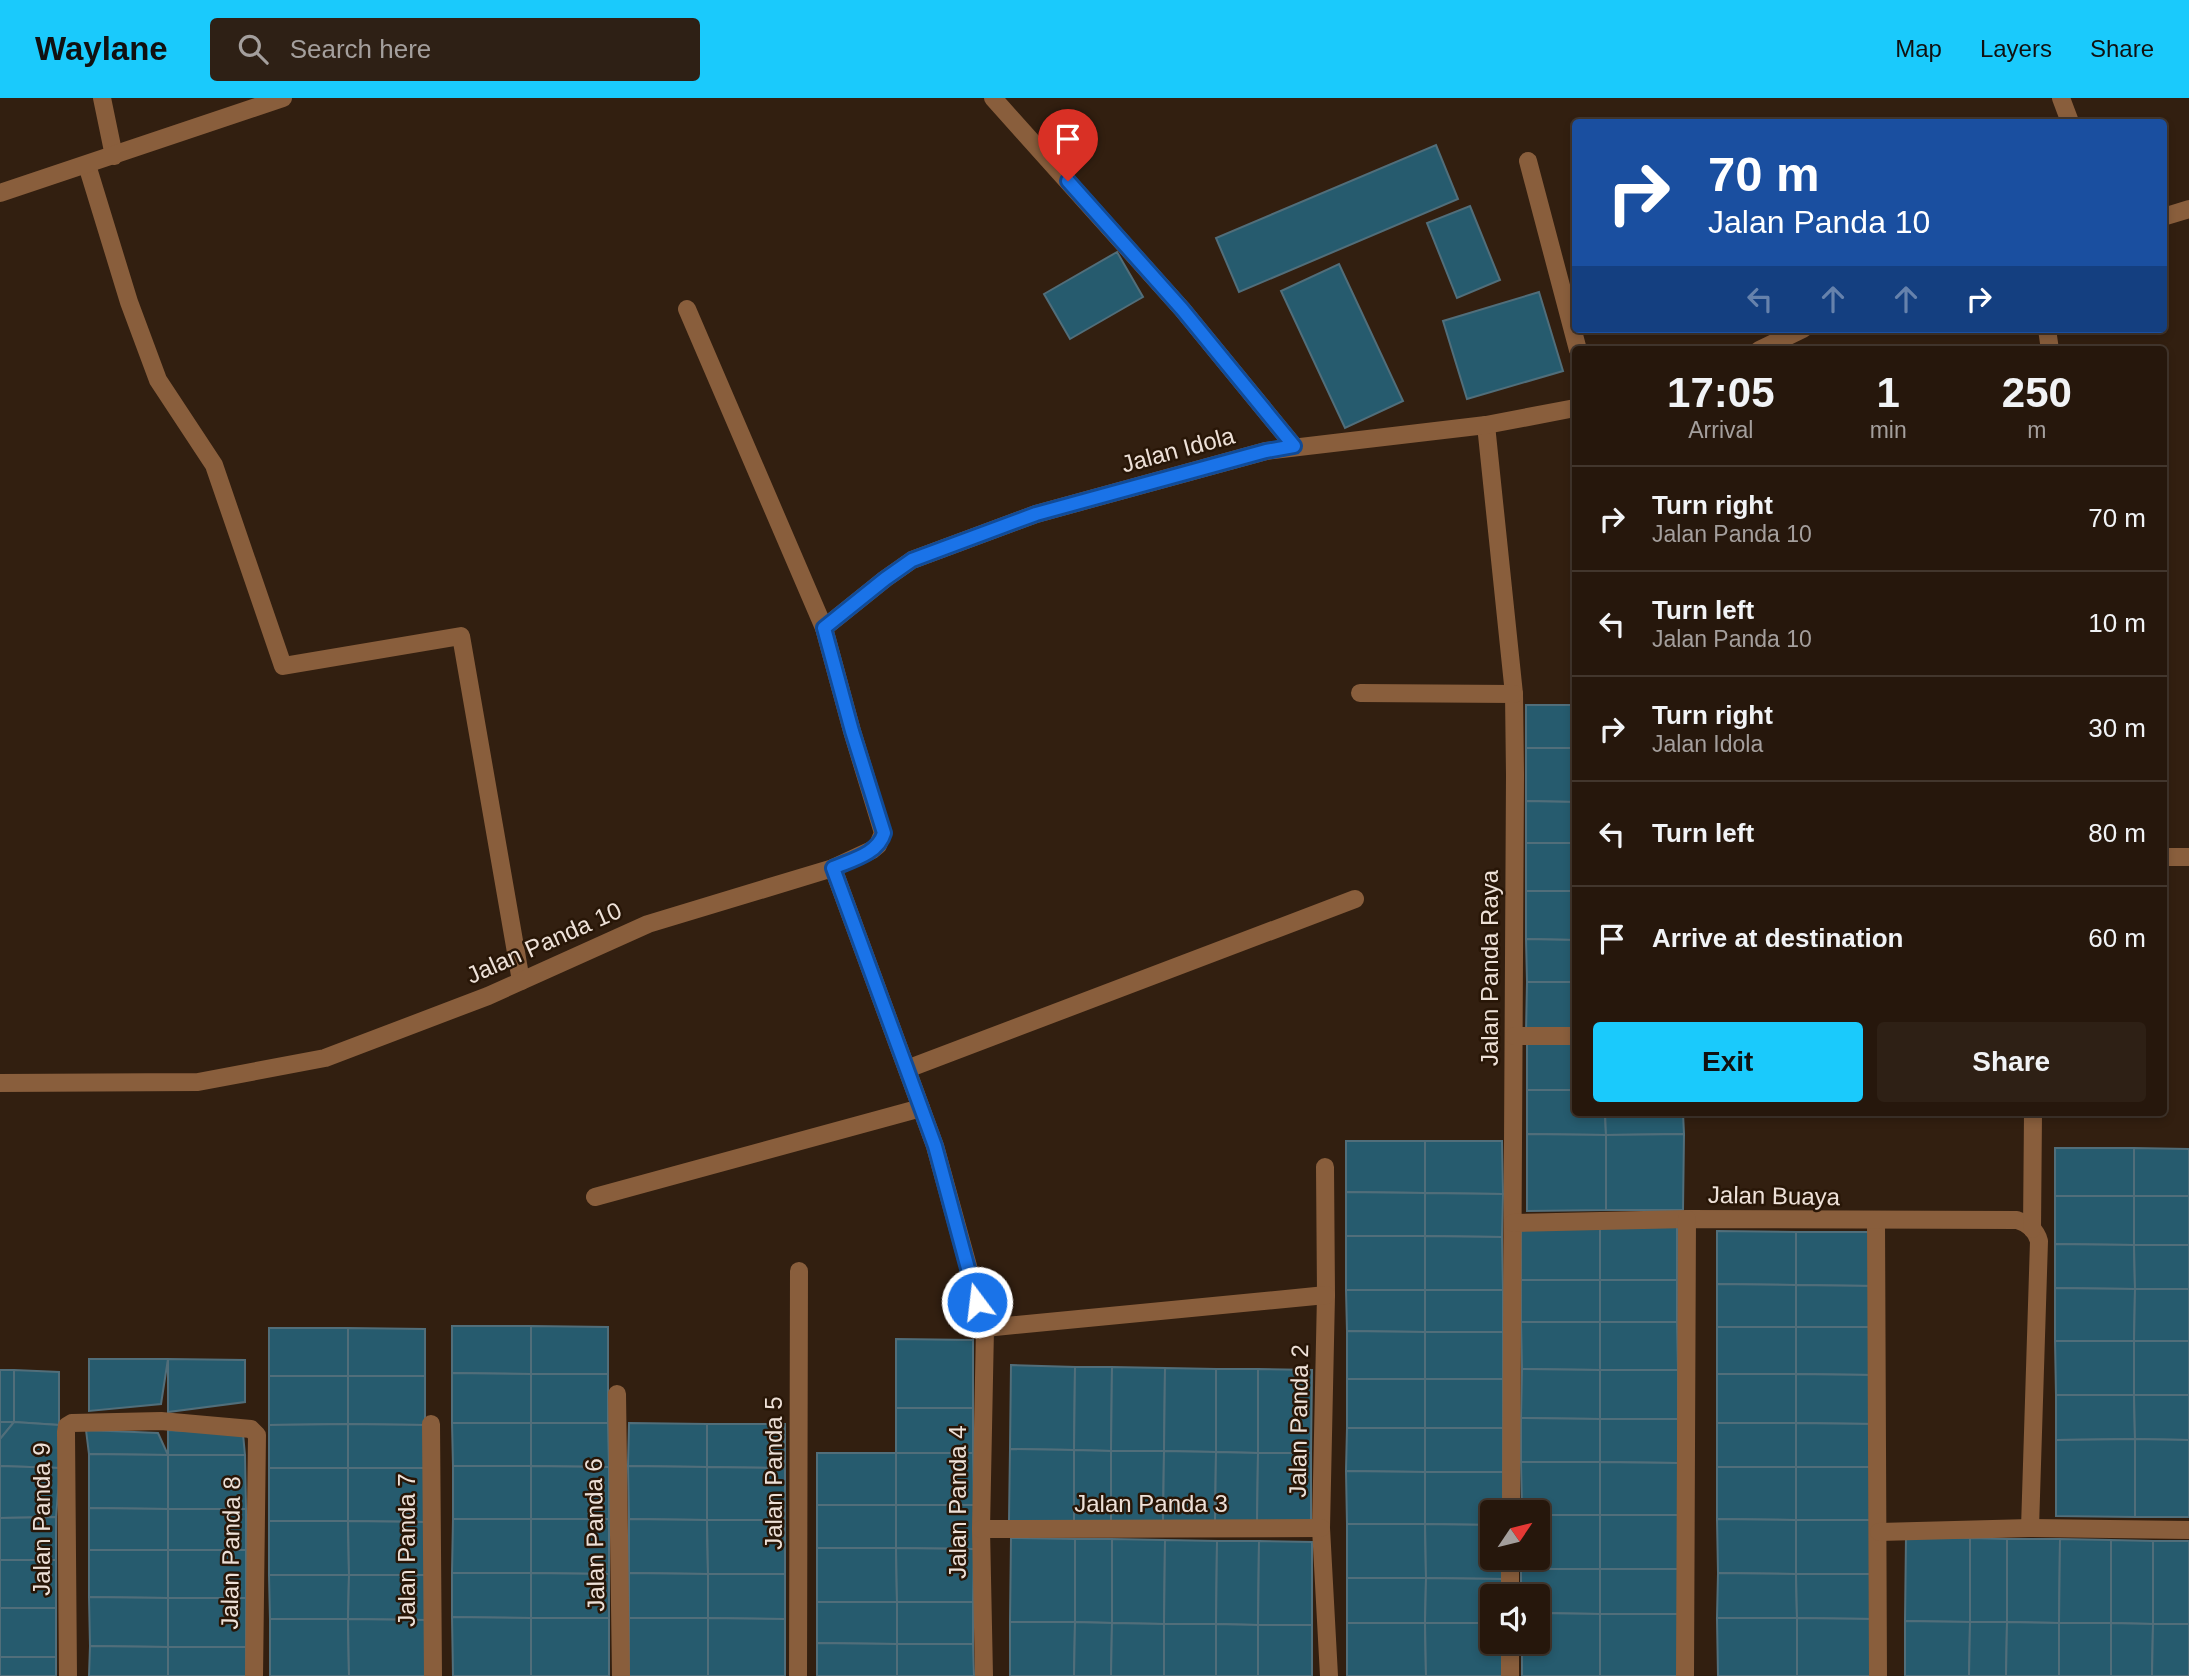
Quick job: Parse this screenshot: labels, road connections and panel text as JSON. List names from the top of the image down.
{
  "streets": {
    "street": [
      "Jalan Idola",
      "Jalan Panda 10",
      "Jalan Panda Raya",
      "Jalan Buaya",
      "Jalan Panda 2",
      "Jalan Panda 5",
      "Jalan Panda 4",
      "Jalan Panda 3",
      "Jalan Panda 9",
      "Jalan Panda 6",
      "Jalan Panda 7",
      "Jalan Panda 8"
    ]
  },
  "crossings": [
    ["Jalan Idola", "Jalan Panda 10"],
    ["Jalan Idola", "Jalan Panda Raya"],
    ["Jalan Panda 10", "Jalan Panda 4"],
    ["Jalan Panda Raya", "Jalan Buaya"],
    ["Jalan Panda 2", "Jalan Panda 3"],
    ["Jalan Panda 4", "Jalan Panda 3"],
    ["Jalan Panda 9", "Jalan Panda 8"]
  ],
  "north": "top right",
  "page": {
    "header": "Waylane",
    "search": "Search here",
    "nav": ["Map", "Layers", "Share"],
    "turn": ["70 m", "Jalan Panda 10"],
    "eta": [
      "17:05",
      "Arrival",
      "1",
      "min",
      "250",
      "m"
    ],
    "list": [
      {
        "name": "Turn right",
        "note": "Jalan Panda 10",
        "value": "70 m"
      },
      {
        "name": "Turn left",
        "note": "Jalan Panda 10",
        "value": "10 m"
      },
      {
        "name": "Turn right",
        "note": "Jalan Idola",
        "value": "30 m"
      },
      {
        "name": "Turn left",
        "value": "80 m"
      },
      {
        "name": "Arrive at destination",
        "value": "60 m"
      }
    ],
    "buttons": ["Exit", "Share"]
  }
}
